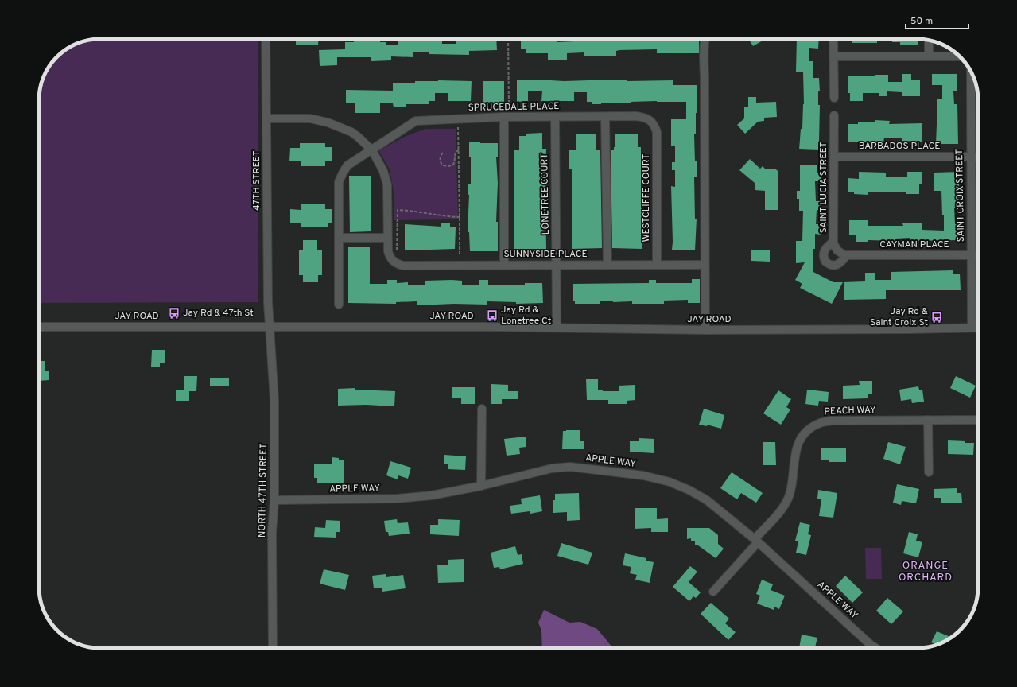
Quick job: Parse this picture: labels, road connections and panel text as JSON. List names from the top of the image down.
{
  "streets": {
    "street": [
      "SPRUCEDALE PLACE",
      "BARBADOS PLACE",
      "47TH STREET",
      "SAINT LUCIA STREET",
      "LONETREE COURT",
      "SAINT CROIX STREET",
      "WESTCLIFFE COURT",
      "CAYMAN PLACE",
      "SUNNYSIDE PLACE",
      "JAY ROAD",
      "PEACH WAY",
      "APPLE WAY",
      "NORTH 47TH STREET"
    ]
  },
  "crossings": [
    ["SPRUCEDALE PLACE", "LONETREE COURT"],
    ["SPRUCEDALE PLACE", "WESTCLIFFE COURT"],
    ["BARBADOS PLACE", "SAINT LUCIA STREET"],
    ["BARBADOS PLACE", "SAINT CROIX STREET"],
    ["47TH STREET", "JAY ROAD"],
    ["47TH STREET", "NORTH 47TH STREET"],
    ["SAINT LUCIA STREET", "CAYMAN PLACE"],
    ["LONETREE COURT", "SUNNYSIDE PLACE"],
    ["LONETREE COURT", "JAY ROAD"],
    ["SAINT CROIX STREET", "CAYMAN PLACE"],
    ["SAINT CROIX STREET", "JAY ROAD"],
    ["WESTCLIFFE COURT", "SUNNYSIDE PLACE"],
    ["JAY ROAD", "NORTH 47TH STREET"],
    ["PEACH WAY", "APPLE WAY"],
    ["APPLE WAY", "NORTH 47TH STREET"]
  ],
  "districts": ["ORANGE ORCHARD"],
  "places": {
    "bus stop": ["Jay Rd & 47th St", "Jay Rd & Lonetree Ct", "Jay Rd & Saint Croix St"]
  },
  "scale_bar": "50 m"
}
